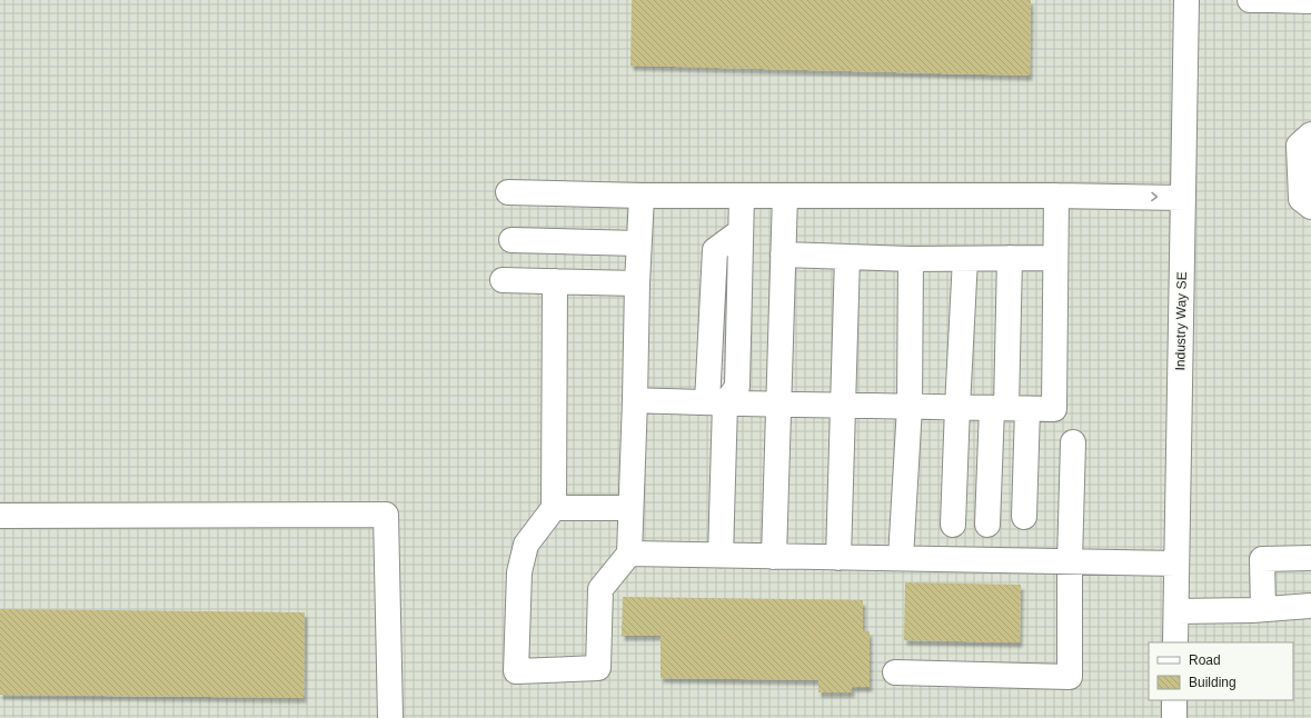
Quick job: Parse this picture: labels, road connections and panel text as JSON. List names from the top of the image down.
{
  "streets": {
    "street": ["Industry Way SE"]
  },
  "legend": ["Road", "Building"]
}
